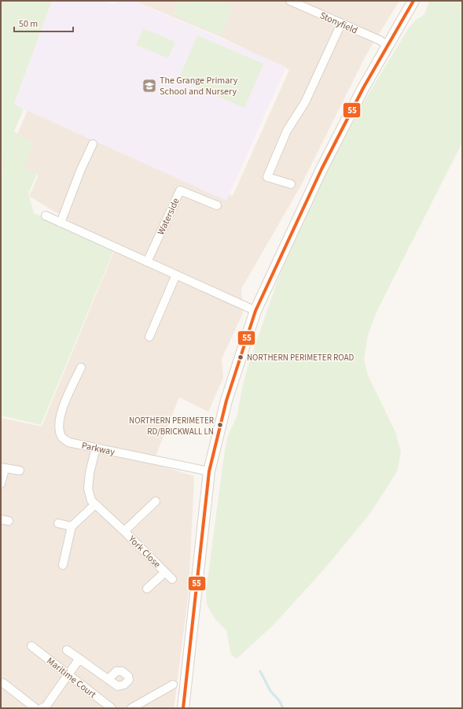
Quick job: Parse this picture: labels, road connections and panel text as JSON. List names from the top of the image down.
{
  "streets": {
    "street": [
      "Stonyfield",
      "Waterside",
      "Parkway",
      "York Close",
      "Maritime Court"
    ]
  },
  "crossings": [
    ["Parkway", "York Close"]
  ],
  "places": {
    "school or university": ["The Grange Primary School and Nursery"],
    "other": ["NORTHERN PERIMETER ROAD", "NORTHERN PERIMETER RD/BRICKWALL LN"]
  },
  "lines": ["transit line 55"],
  "scale_bar": "50 m"
}
